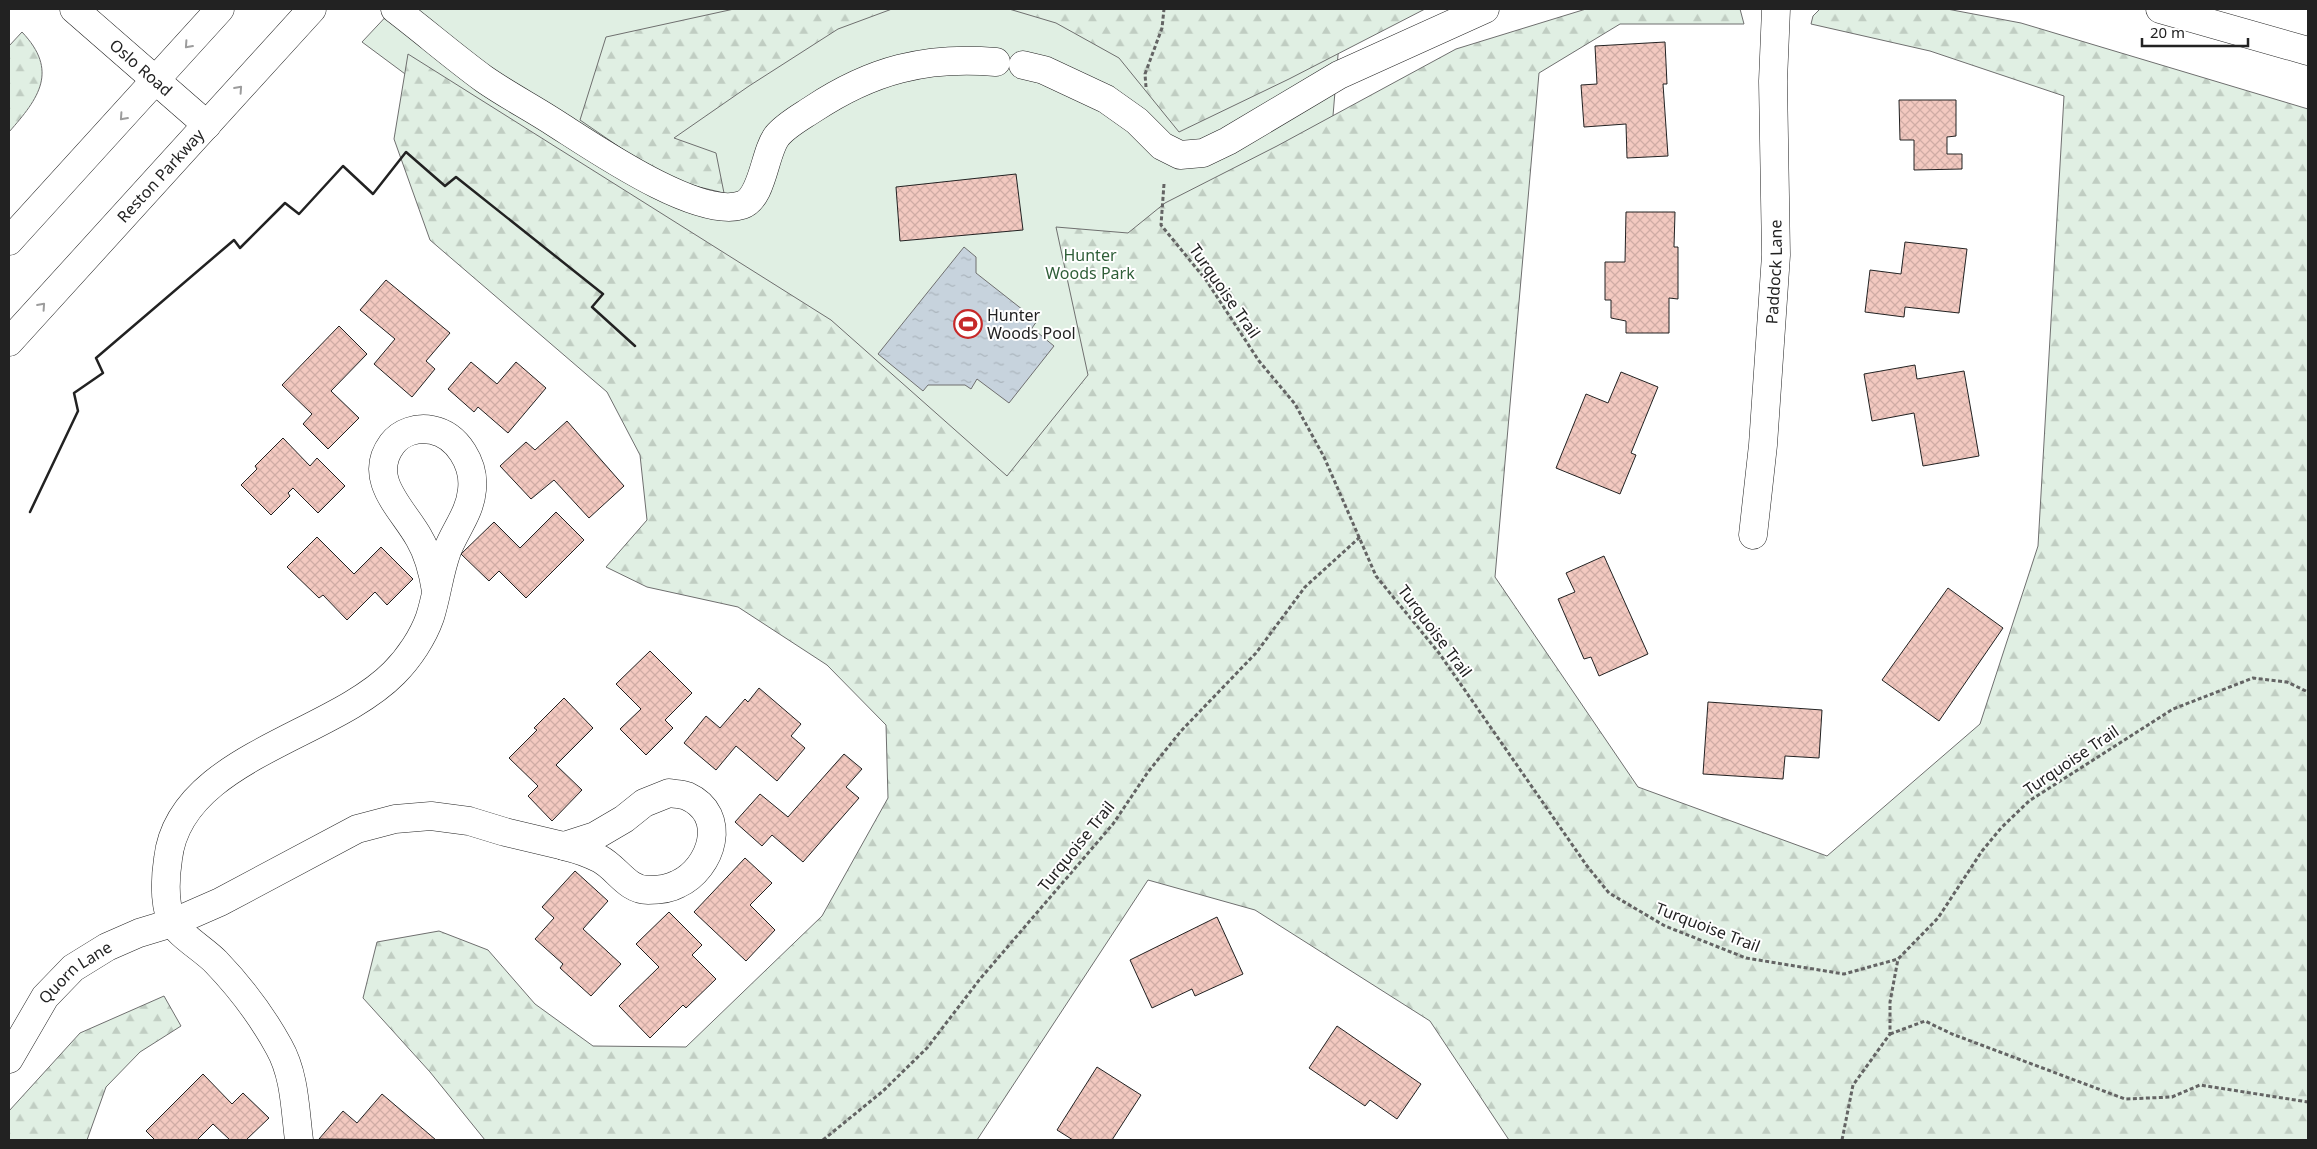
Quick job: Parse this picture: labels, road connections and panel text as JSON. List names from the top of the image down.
{
  "streets": {
    "street": [
      "Oslo Road",
      "Reston Parkway",
      "Paddock Lane",
      "Quorn Lane"
    ],
    "path": ["Turquoise Trail"]
  },
  "crossings": [
    ["Oslo Road", "Reston Parkway"]
  ],
  "parks": ["Hunter Woods Park"],
  "places": {
    "sports": ["Hunter Woods Pool"]
  },
  "scale_bar": "20 m"
}
